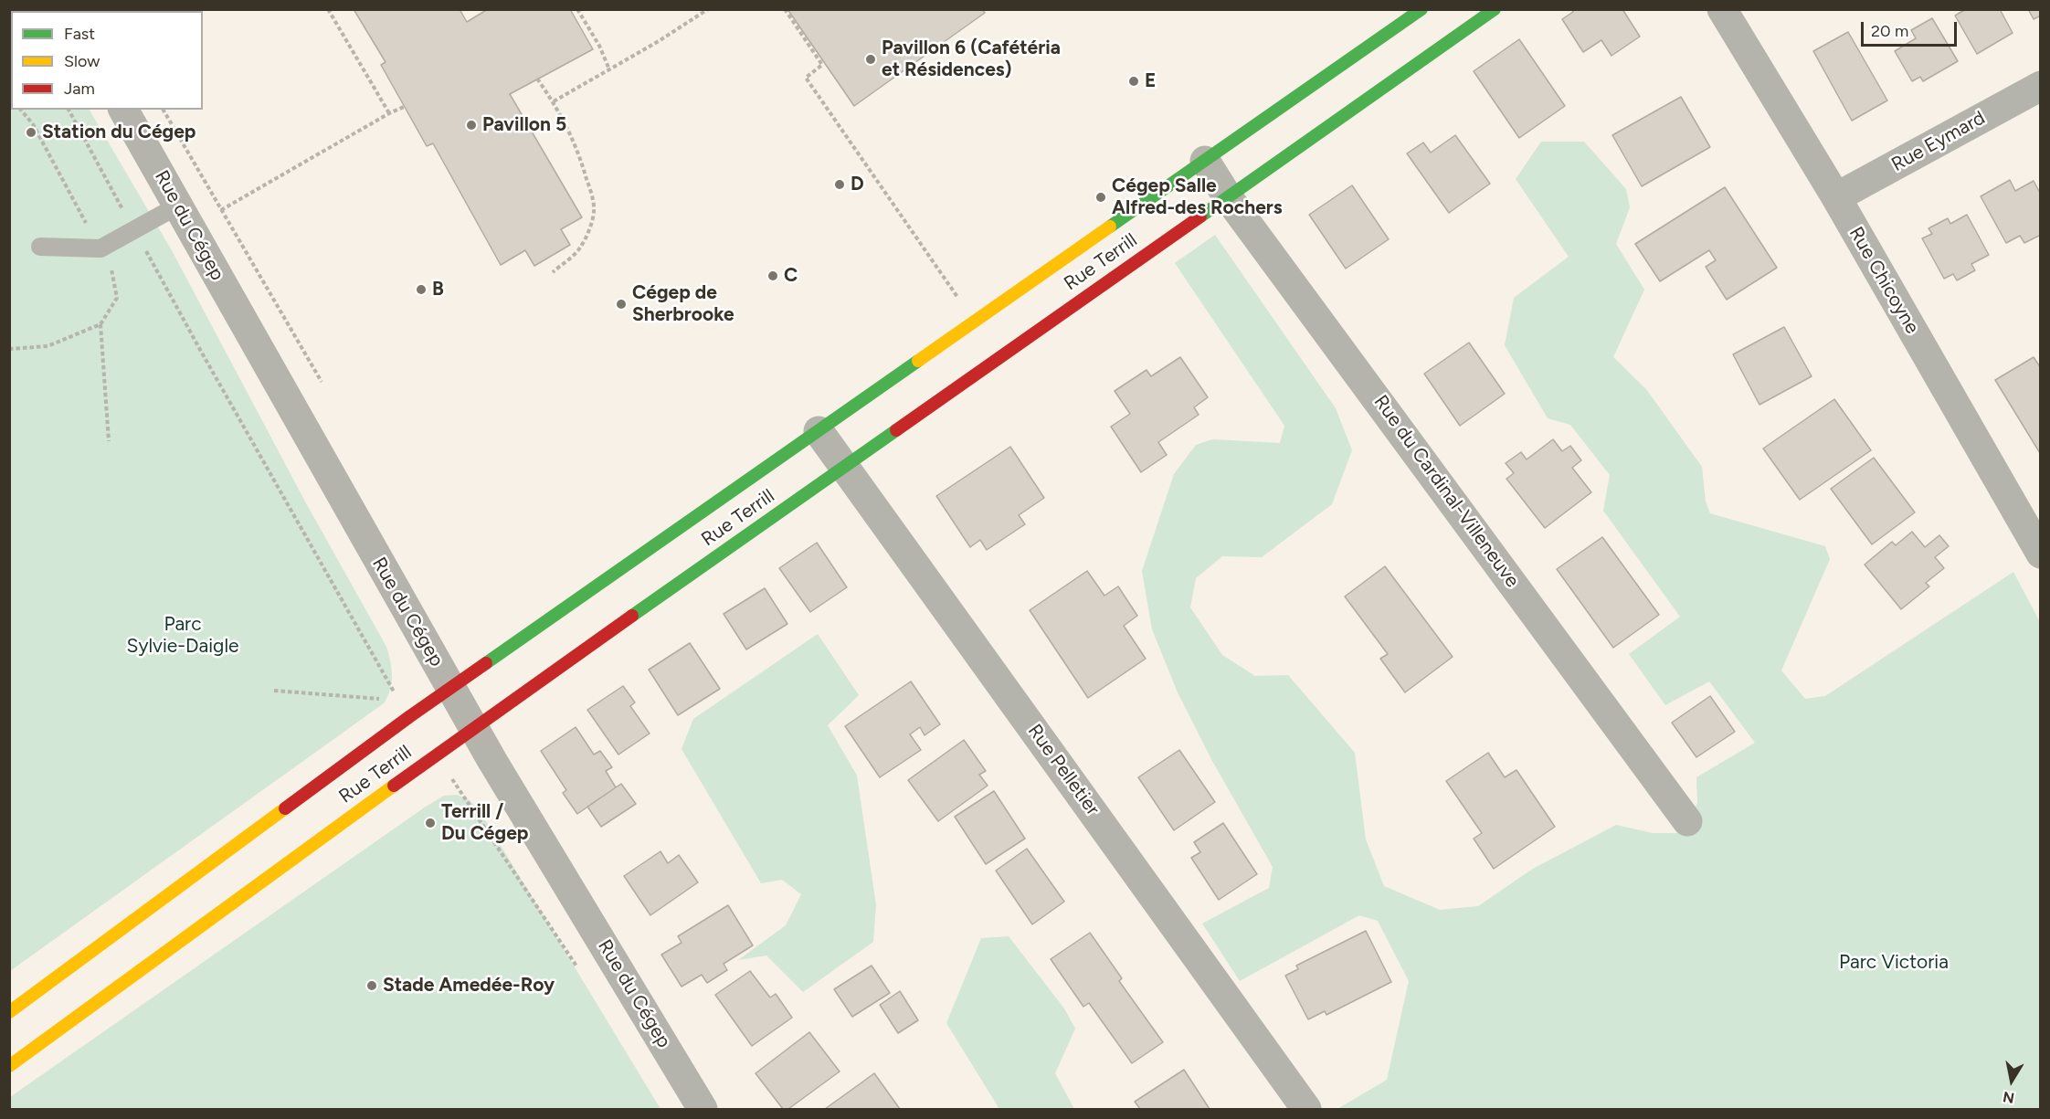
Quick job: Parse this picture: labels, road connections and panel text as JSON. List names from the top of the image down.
{
  "streets": {
    "street": [
      "Rue Eymard",
      "Rue du Cégep",
      "Rue Terrill",
      "Rue Chicoyne",
      "Rue du Cardinal-Villeneuve",
      "Rue Pelletier"
    ]
  },
  "crossings": [
    ["Rue Eymard", "Rue Chicoyne"],
    ["Rue du Cégep", "Rue Terrill"],
    ["Rue Terrill", "Rue du Cardinal-Villeneuve"],
    ["Rue Terrill", "Rue Pelletier"]
  ],
  "parks": ["Parc Sylvie-Daigle", "Parc Victoria"],
  "places": [
    "Pavillon 6 (Cafétéria et Résidences)",
    "E",
    "Pavillon 5",
    "Station du Cégep",
    "D",
    "Cégep Salle Alfred-des Rochers",
    "C",
    "B",
    "Cégep de Sherbrooke",
    "Terrill / Du Cégep",
    "Stade Amedée-Roy"
  ],
  "legend": ["Fast", "Slow", "Jam"],
  "scale_bar": "20 m",
  "north": "bottom"
}
